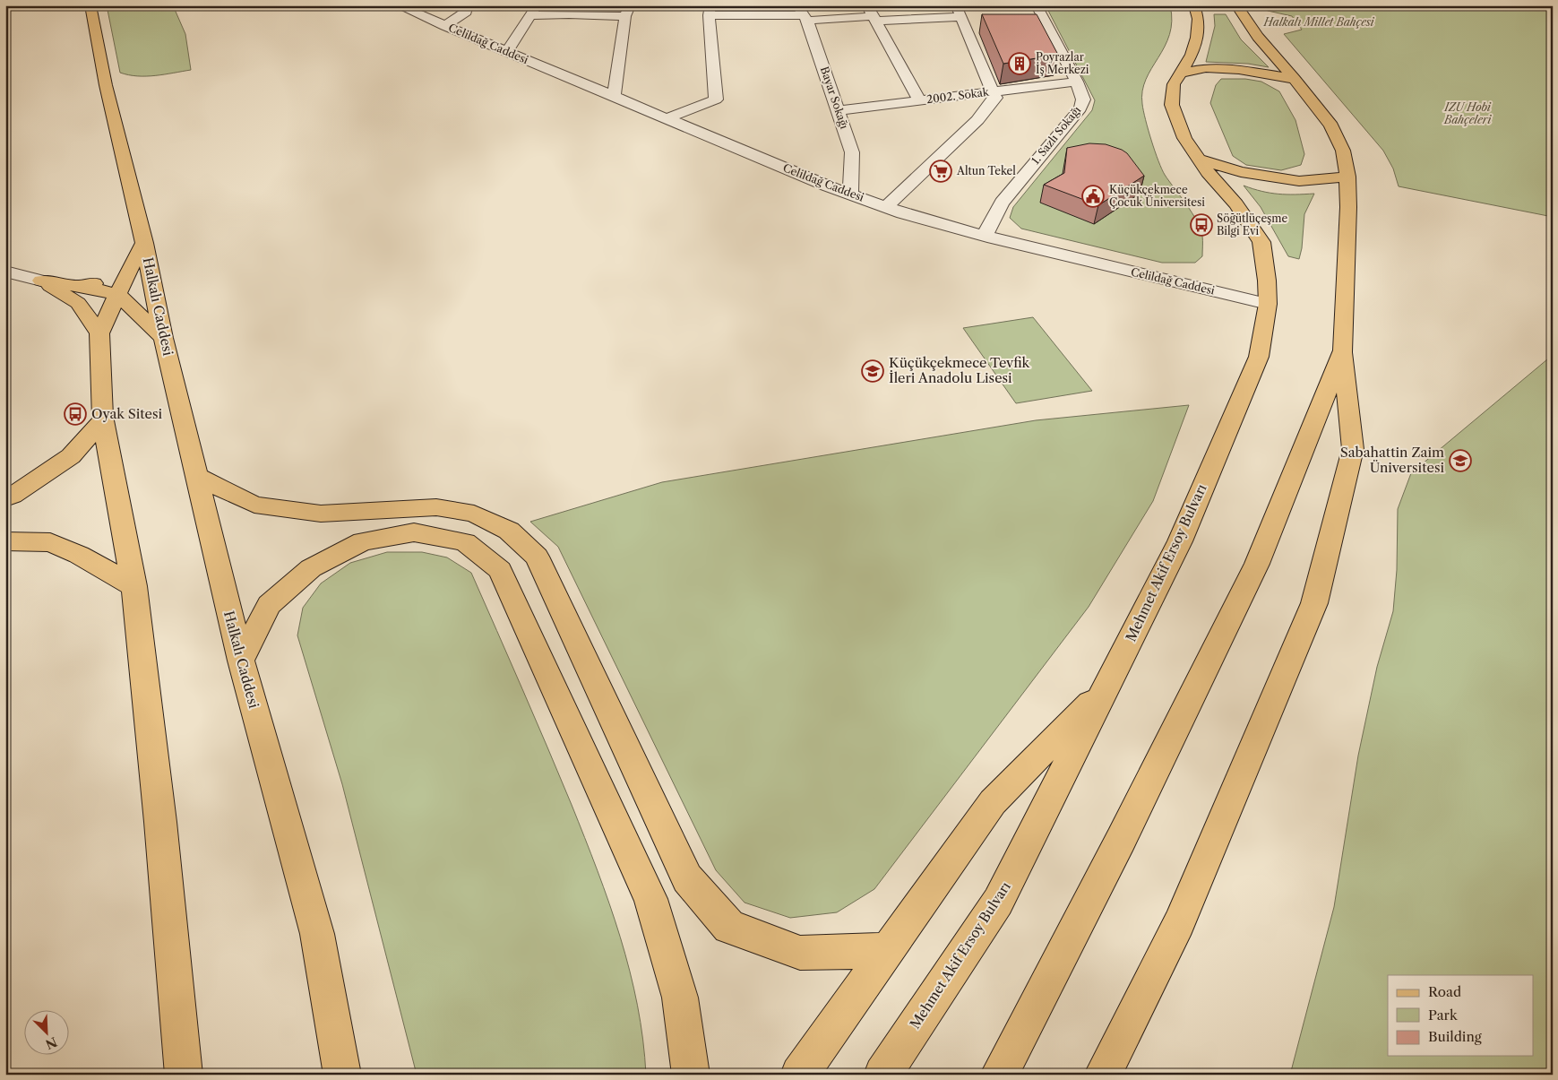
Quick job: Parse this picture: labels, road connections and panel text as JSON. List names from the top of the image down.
{
  "streets": {
    "main road": ["Halkalı Caddesi", "Mehmet Akif Ersoy Bulvarı"],
    "street": [
      "Celildağ Caddesi",
      "2002. Sokak",
      "Bayar Sokağı",
      "1. Sazlı Sokağı"
    ]
  },
  "crossings": [
    ["Celildağ Caddesi", "Bayar Sokağı"],
    ["Celildağ Caddesi", "1. Sazlı Sokağı"],
    ["Celildağ Caddesi", "Mehmet Akif Ersoy Bulvarı"],
    ["2002. Sokak", "Bayar Sokağı"],
    ["2002. Sokak", "1. Sazlı Sokağı"]
  ],
  "parks": ["Halkalı Millet Bahçesi", "IZU Hobi Bahçeleri"],
  "places": {
    "building": ["Poyrazlar İş Merkezi"],
    "supermarket": ["Altun Tekel"],
    "public building": ["Küçükçekmece Çocuk Üniversitesi"],
    "bus stop": ["Söğütlüçeşme Bilgi Evi", "Oyak Sitesi"],
    "school or university": ["Küçükçekmece Tevfik İleri Anadolu Lisesi", "Sabahattin Zaim Üniversitesi"]
  },
  "legend": ["Road", "Park", "Building"],
  "north": "bottom right"
}
